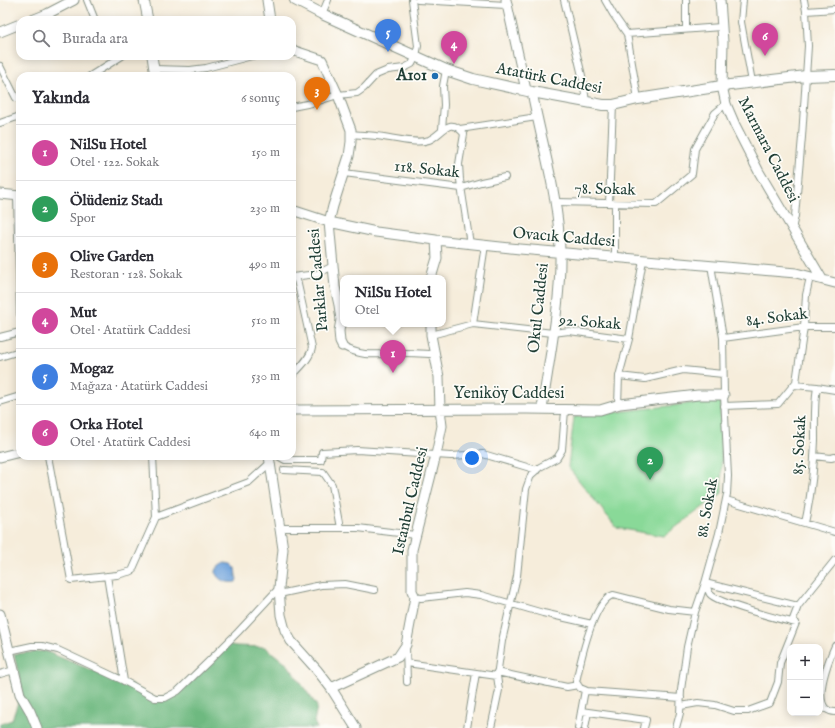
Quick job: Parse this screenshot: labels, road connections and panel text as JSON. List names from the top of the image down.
{
  "streets": {
    "main road": ["Atatürk Caddesi"],
    "street": [
      "Marmara Caddesi",
      "118. Sokak",
      "78. Sokak",
      "Ovacık Caddesi",
      "Parklar Caddesi",
      "Okul Caddesi",
      "84. Sokak",
      "92. Sokak",
      "Yeniköy Caddesi",
      "85. Sokak",
      "Istanbul Caddesi",
      "88. Sokak"
    ]
  },
  "crossings": [
    ["Atatürk Caddesi", "Marmara Caddesi"],
    ["Atatürk Caddesi", "Okul Caddesi"],
    ["Marmara Caddesi", "78. Sokak"],
    ["Marmara Caddesi", "Ovacık Caddesi"],
    ["118. Sokak", "Parklar Caddesi"],
    ["78. Sokak", "Okul Caddesi"],
    ["Ovacık Caddesi", "Parklar Caddesi"],
    ["Ovacık Caddesi", "Okul Caddesi"],
    ["Ovacık Caddesi", "88. Sokak"],
    ["Okul Caddesi", "92. Sokak"],
    ["Okul Caddesi", "Yeniköy Caddesi"],
    ["84. Sokak", "88. Sokak"],
    ["92. Sokak", "Istanbul Caddesi"],
    ["Yeniköy Caddesi", "Istanbul Caddesi"],
    ["Yeniköy Caddesi", "88. Sokak"]
  ],
  "places": ["A101"],
  "page": {
    "search": "Burada ara",
    "pins": [
      "5",
      "6",
      "4",
      "3",
      "1",
      "2"
    ],
    "heading": ["Yakında", "6 sonuç"],
    "list": [
      {
        "mark": "1",
        "name": "NilSu Hotel",
        "note": "Otel · 122. Sokak",
        "value": "150 m"
      },
      {
        "mark": "2",
        "name": "Ölüdeniz Stadı",
        "note": "Spor",
        "value": "230 m"
      },
      {
        "mark": "3",
        "name": "Olive Garden",
        "note": "Restoran · 128. Sokak",
        "value": "490 m"
      },
      {
        "mark": "4",
        "name": "Mut",
        "note": "Otel · Atatürk Caddesi",
        "value": "510 m"
      },
      {
        "mark": "5",
        "name": "Mogaz",
        "note": "Mağaza · Atatürk Caddesi",
        "value": "530 m"
      },
      {
        "mark": "6",
        "name": "Orka Hotel",
        "note": "Otel · Atatürk Caddesi",
        "value": "640 m"
      }
    ],
    "popup": ["NilSu Hotel", "Otel"],
    "map_buttons": ["+", "−"]
  }
}
